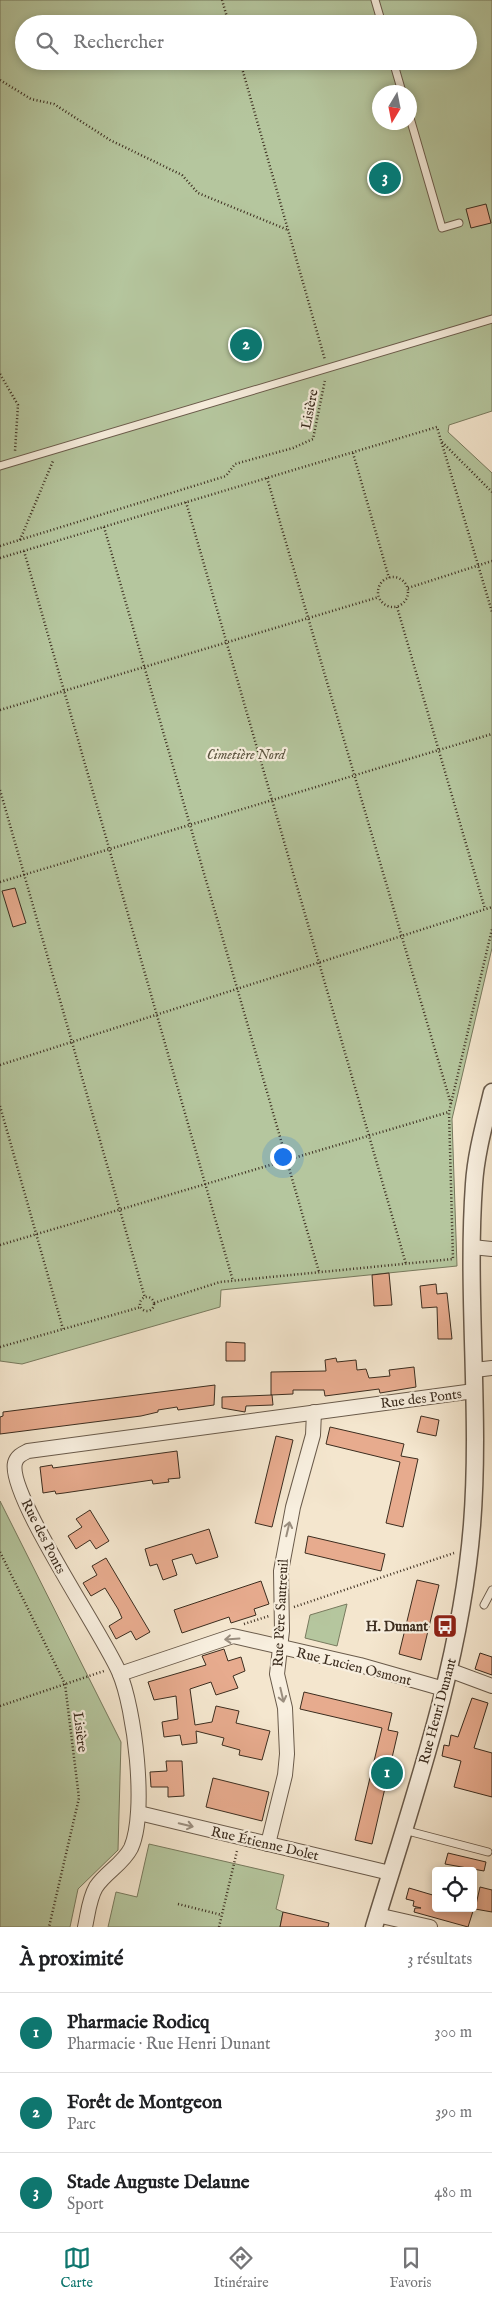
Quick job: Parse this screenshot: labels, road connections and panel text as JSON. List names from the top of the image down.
{
  "streets": {
    "street": [
      "Rue des Ponts",
      "Rue Père Sautreuil",
      "Rue Lucien Osmont",
      "Rue Henri Dunant",
      "Rue Étienne Dolet"
    ],
    "path": ["Lisière"]
  },
  "crossings": [
    ["Rue des Ponts", "Rue Père Sautreuil"],
    ["Rue des Ponts", "Rue Lucien Osmont"],
    ["Rue des Ponts", "Rue Henri Dunant"],
    ["Rue des Ponts", "Rue Étienne Dolet"],
    ["Rue Père Sautreuil", "Rue Lucien Osmont"],
    ["Rue Père Sautreuil", "Rue Étienne Dolet"],
    ["Rue Lucien Osmont", "Rue Henri Dunant"],
    ["Rue Henri Dunant", "Rue Étienne Dolet"]
  ],
  "one_way": ["Rue Lucien Osmont", "Rue Étienne Dolet"],
  "parks": ["Cimetière Nord"],
  "places": {
    "bus stop": ["H. Dunant"]
  },
  "north": "bottom",
  "page": {
    "search": "Rechercher",
    "pins": ["3", "2", "1"],
    "heading": ["À proximité", "3 résultats"],
    "list": [
      {
        "mark": "1",
        "name": "Pharmacie Rodicq",
        "note": "Pharmacie · Rue Henri Dunant",
        "value": "300 m"
      },
      {
        "mark": "2",
        "name": "Forêt de Montgeon",
        "note": "Parc",
        "value": "390 m"
      },
      {
        "mark": "3",
        "name": "Stade Auguste Delaune",
        "note": "Sport",
        "value": "480 m"
      }
    ],
    "nav": ["Carte", "Itinéraire", "Favoris"]
  }
}
